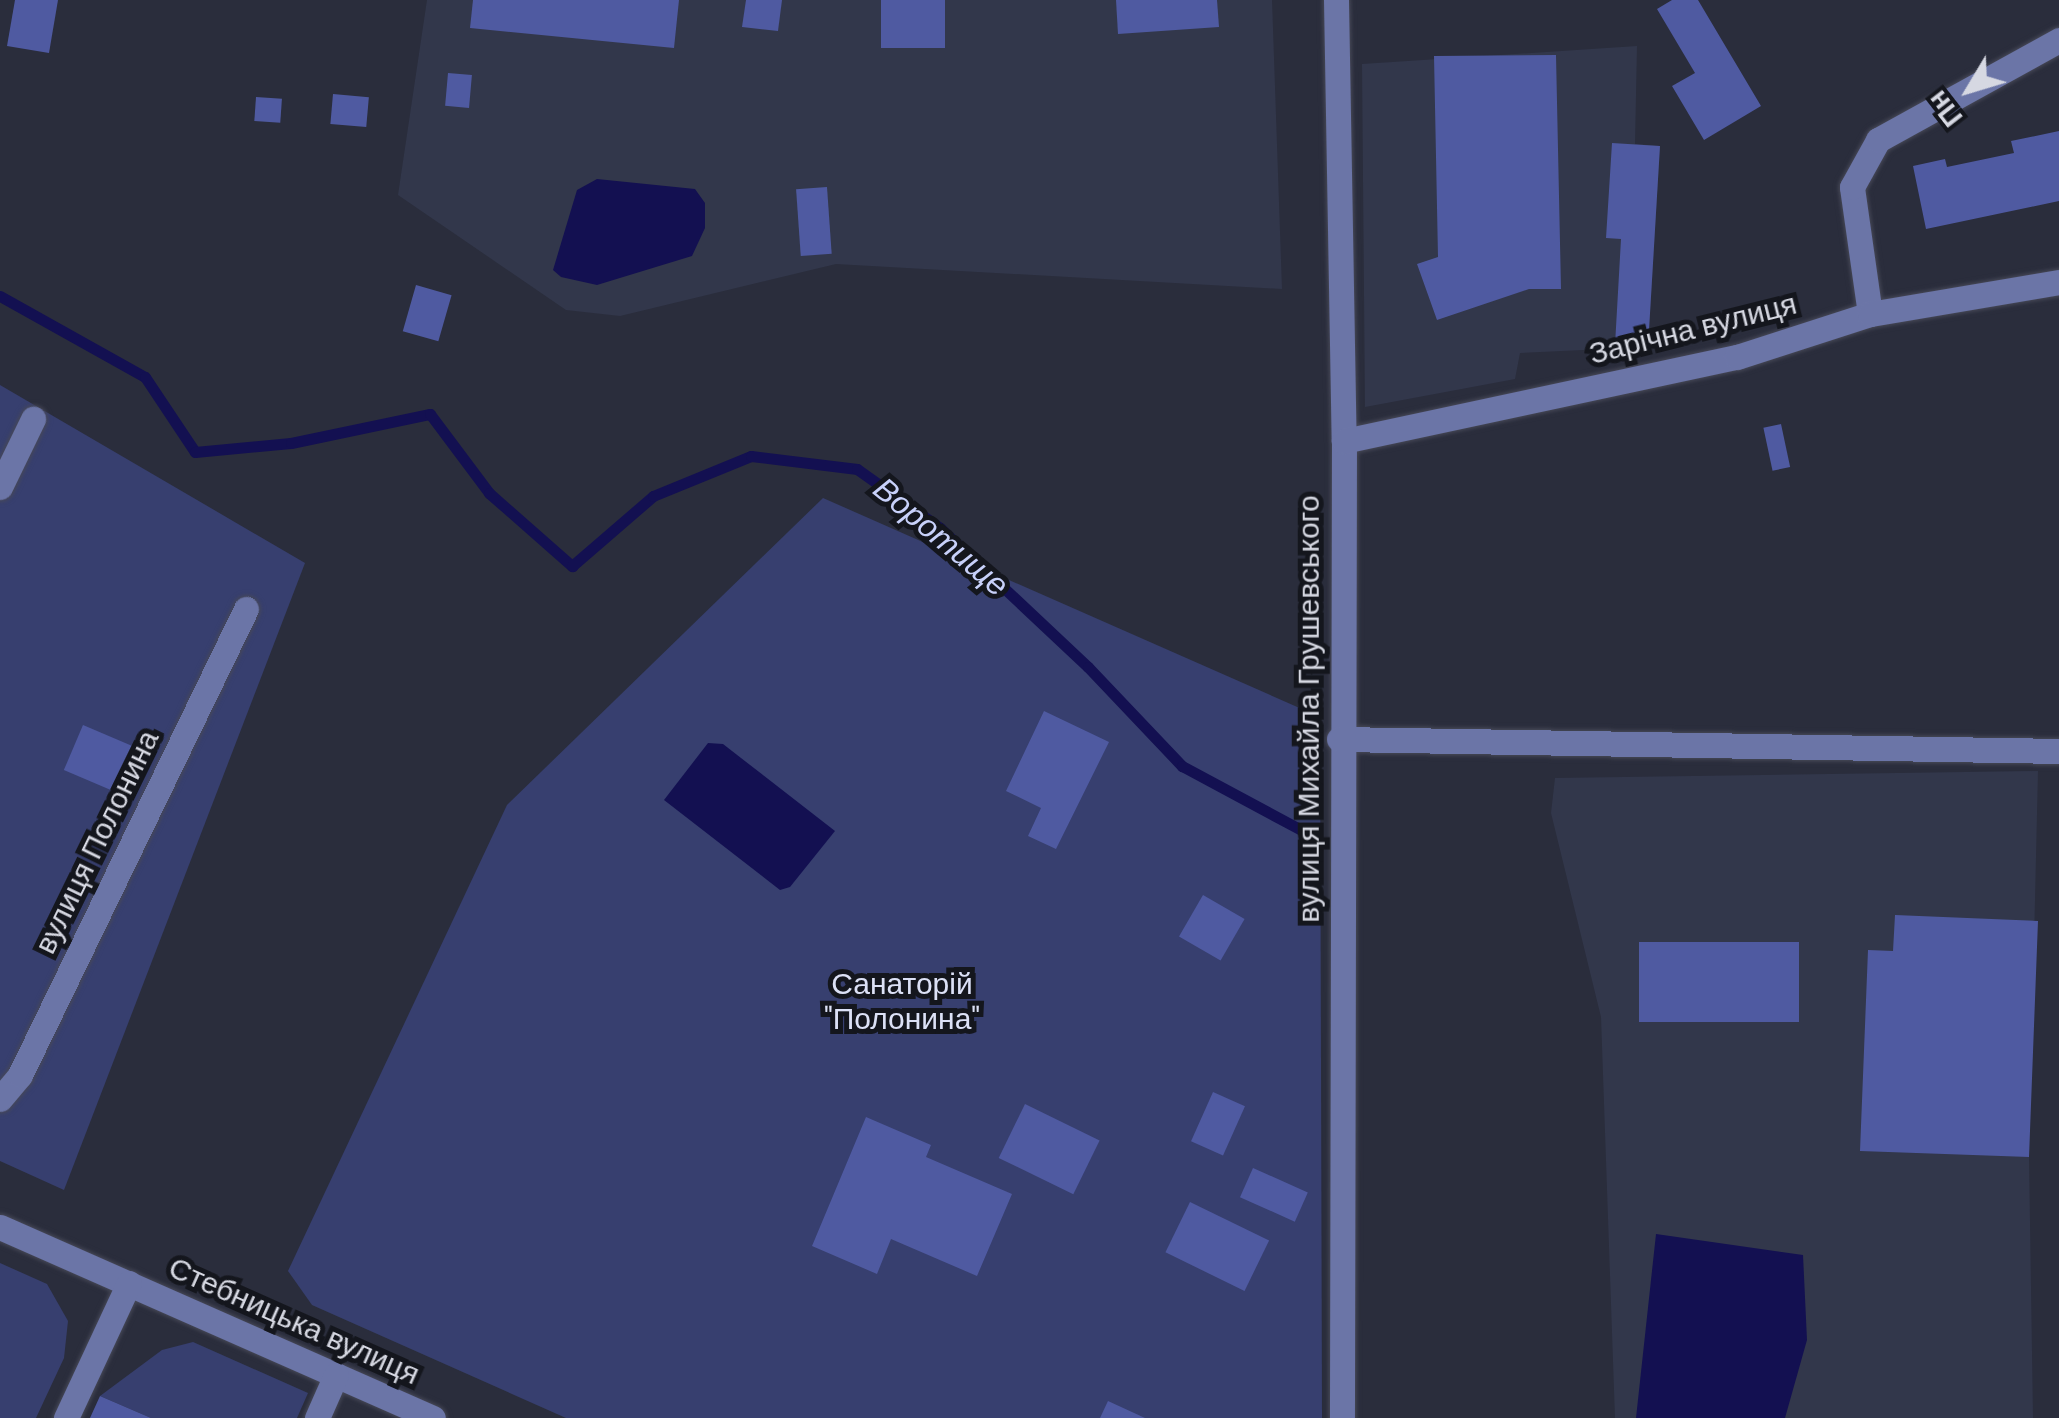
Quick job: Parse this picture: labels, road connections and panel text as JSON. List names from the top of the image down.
{
  "streets": {
    "street": [
      "Зарічна вулиця",
      "вулиця Михайла Грушевського",
      "вулиця Полонина",
      "Стебницька вулиця"
    ]
  },
  "crossings": [
    ["Зарічна вулиця", "вулиця Михайла Грушевського"]
  ],
  "water": ["Воротище"],
  "parks": ["Санаторій \"Полонина\""],
  "north": "bottom left"
}
